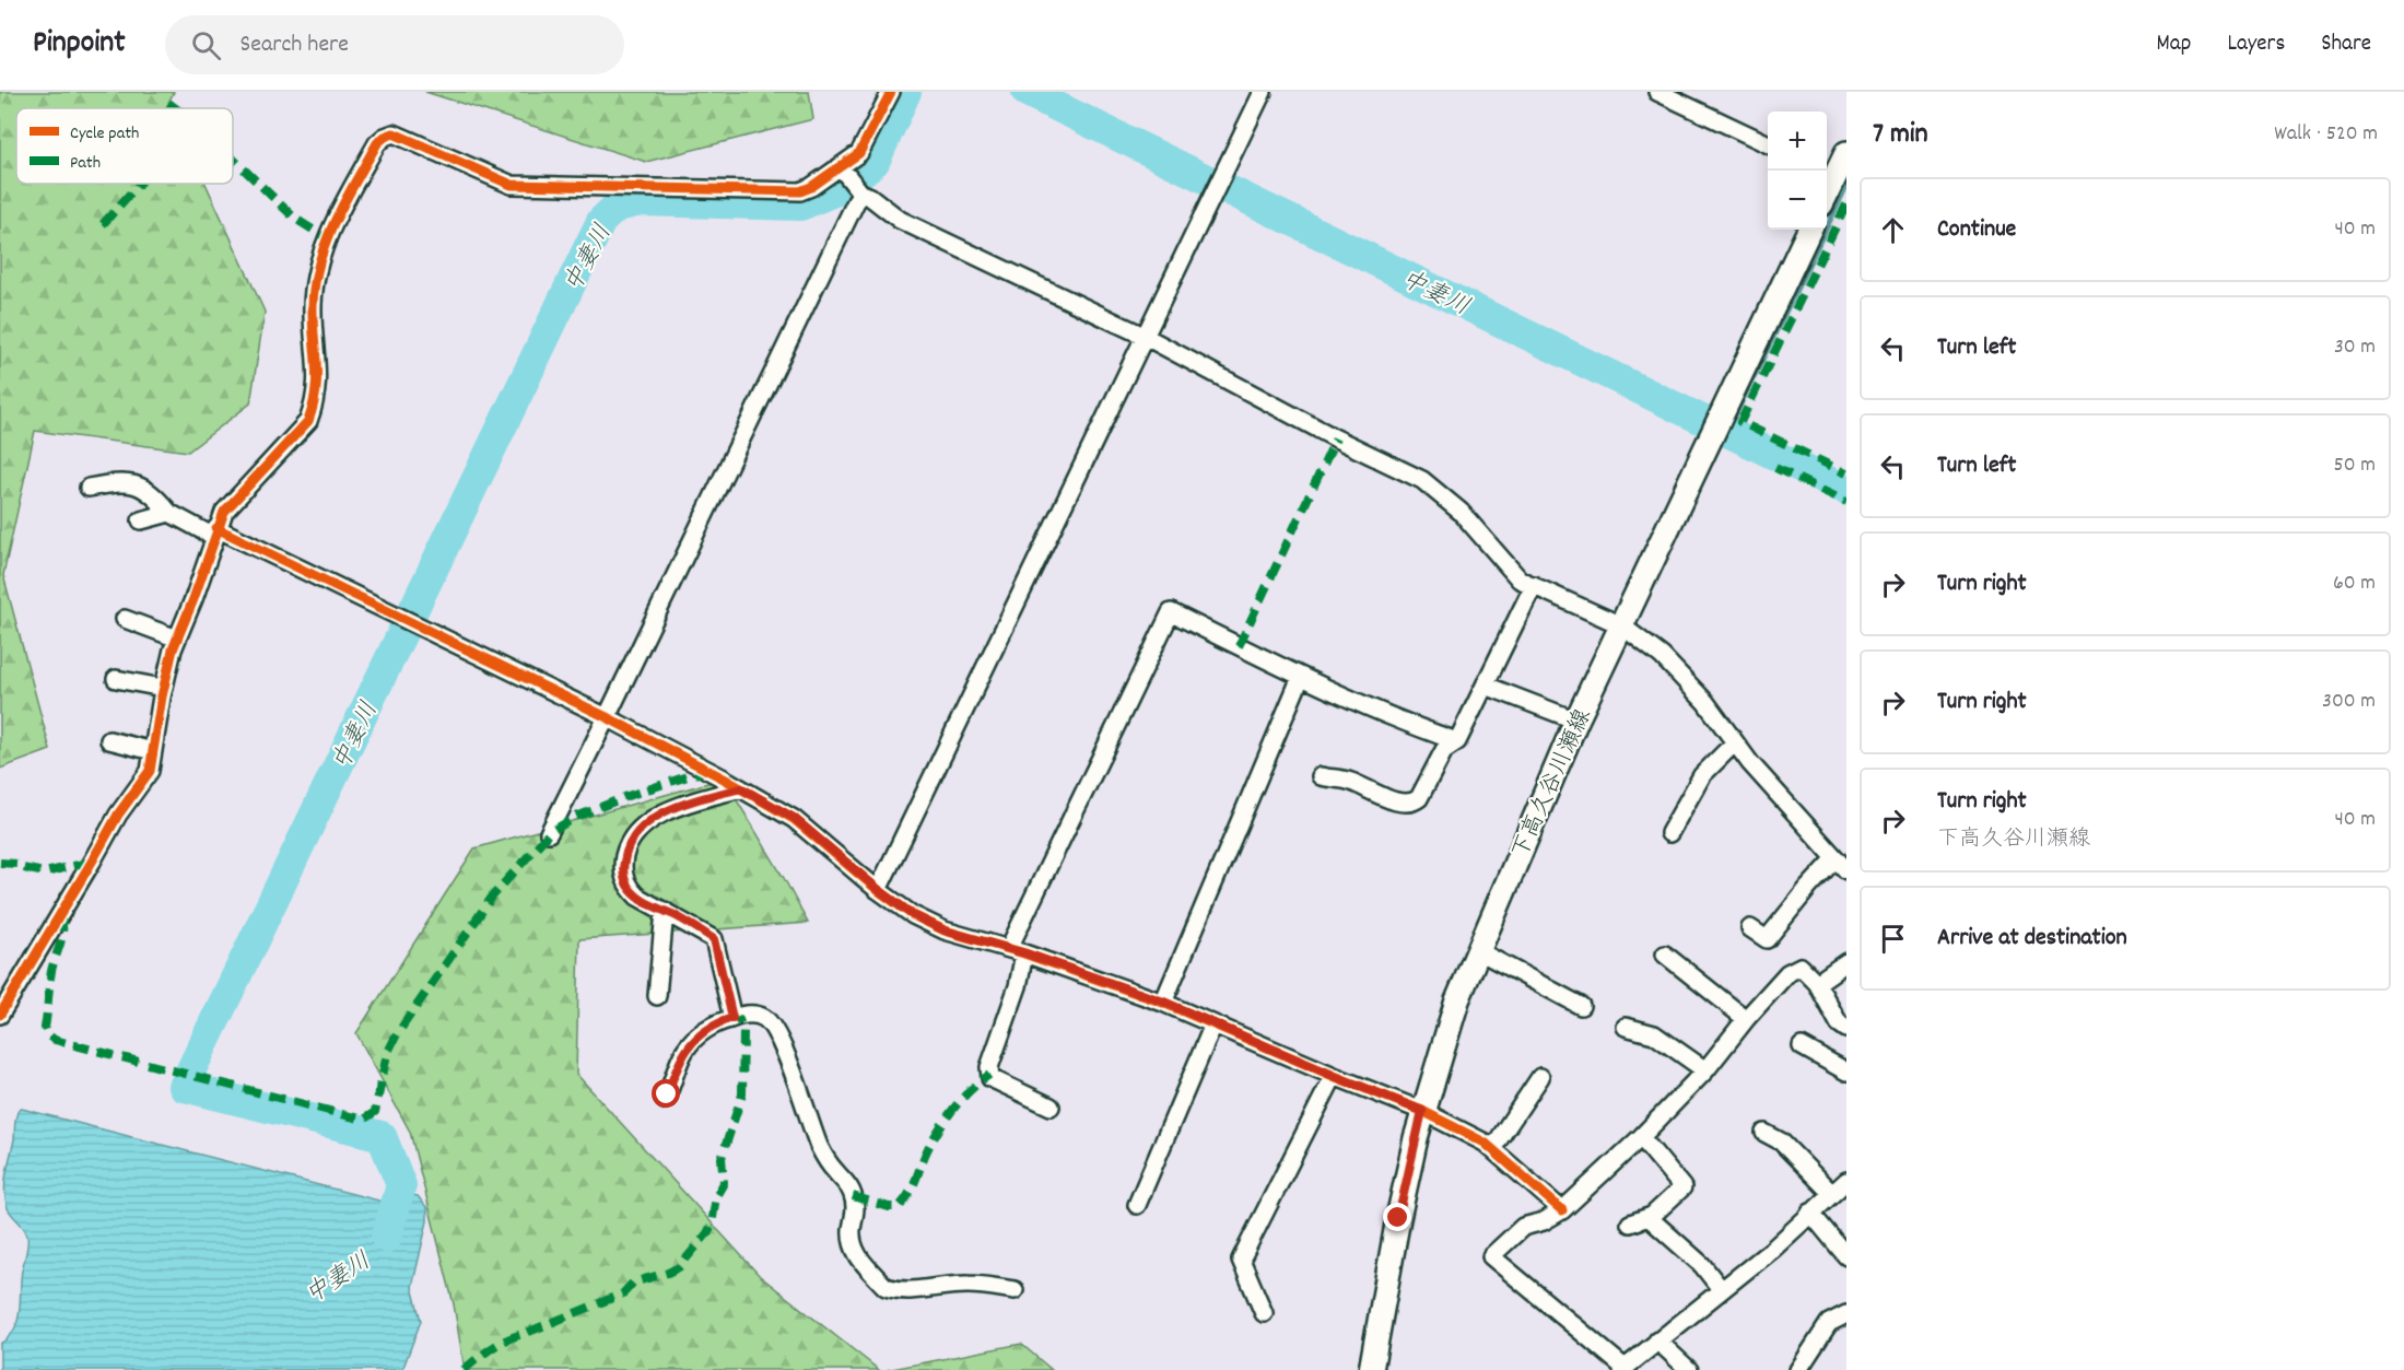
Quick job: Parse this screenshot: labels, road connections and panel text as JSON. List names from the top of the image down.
{
  "streets": {
    "main road": ["下高久谷川瀬線"]
  },
  "water": ["中妻川"],
  "legend": ["Cycle path", "Path"],
  "page": {
    "header": "Pinpoint",
    "search": "Search here",
    "nav": ["Map", "Layers", "Share"],
    "heading": ["7 min", "Walk · 520 m"],
    "map_buttons": ["+", "−"],
    "list": [
      ["Continue", "40 m"],
      ["Turn left", "30 m"],
      ["Turn left", "50 m"],
      ["Turn right", "60 m"],
      ["Turn right", "300 m"],
      ["Turn right", "下高久谷川瀬線", "40 m"],
      "Arrive at destination"
    ]
  }
}
